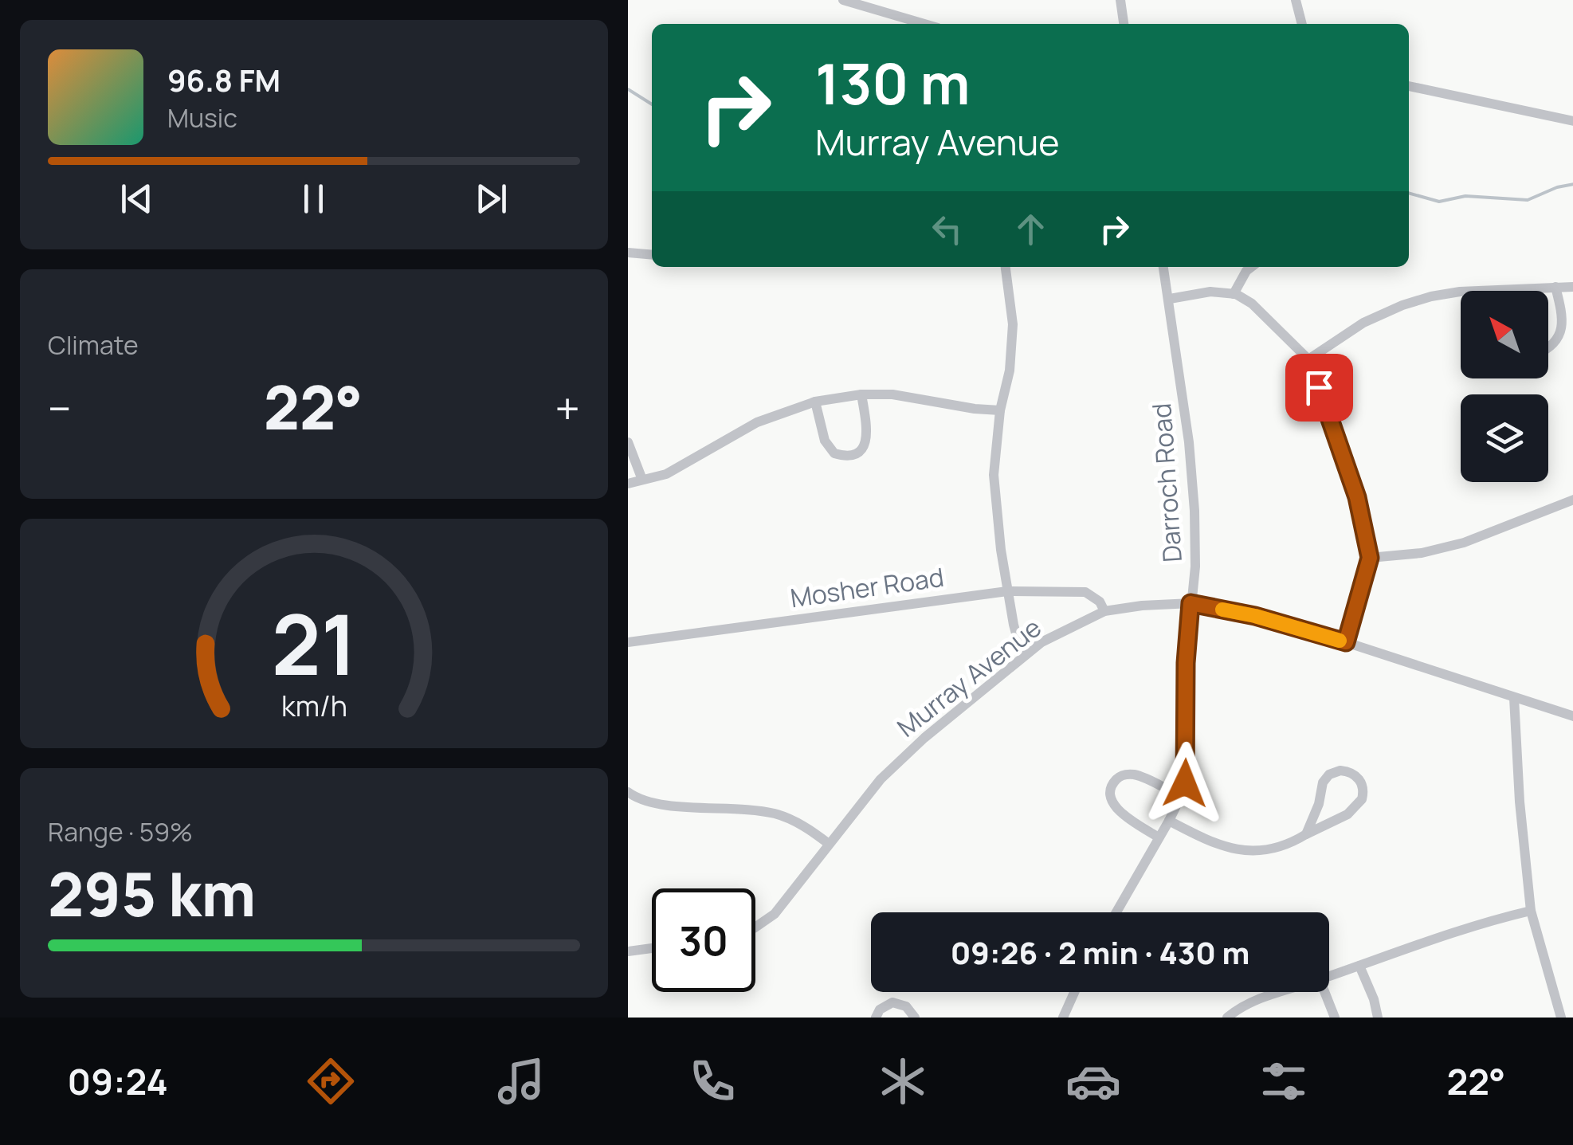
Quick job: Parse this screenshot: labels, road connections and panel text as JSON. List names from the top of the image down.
{
  "streets": {
    "street": ["Darroch Road", "Mosher Road", "Murray Avenue"]
  },
  "crossings": [
    ["Darroch Road", "Murray Avenue"],
    ["Mosher Road", "Murray Avenue"]
  ],
  "north": "top left",
  "page": {
    "turn": ["130 m", "Murray Avenue"],
    "song": ["96.8 FM", "Music"],
    "tile": [
      "Climate",
      ["Range · 59%", "295 km"]
    ],
    "heat": ["−", "22°", "+"],
    "limit": "30",
    "trip": "09:26 · 2 min · 430 m",
    "tabs": ["09:24", "22°"],
    "gauge": ["21", "km/h"]
  }
}
